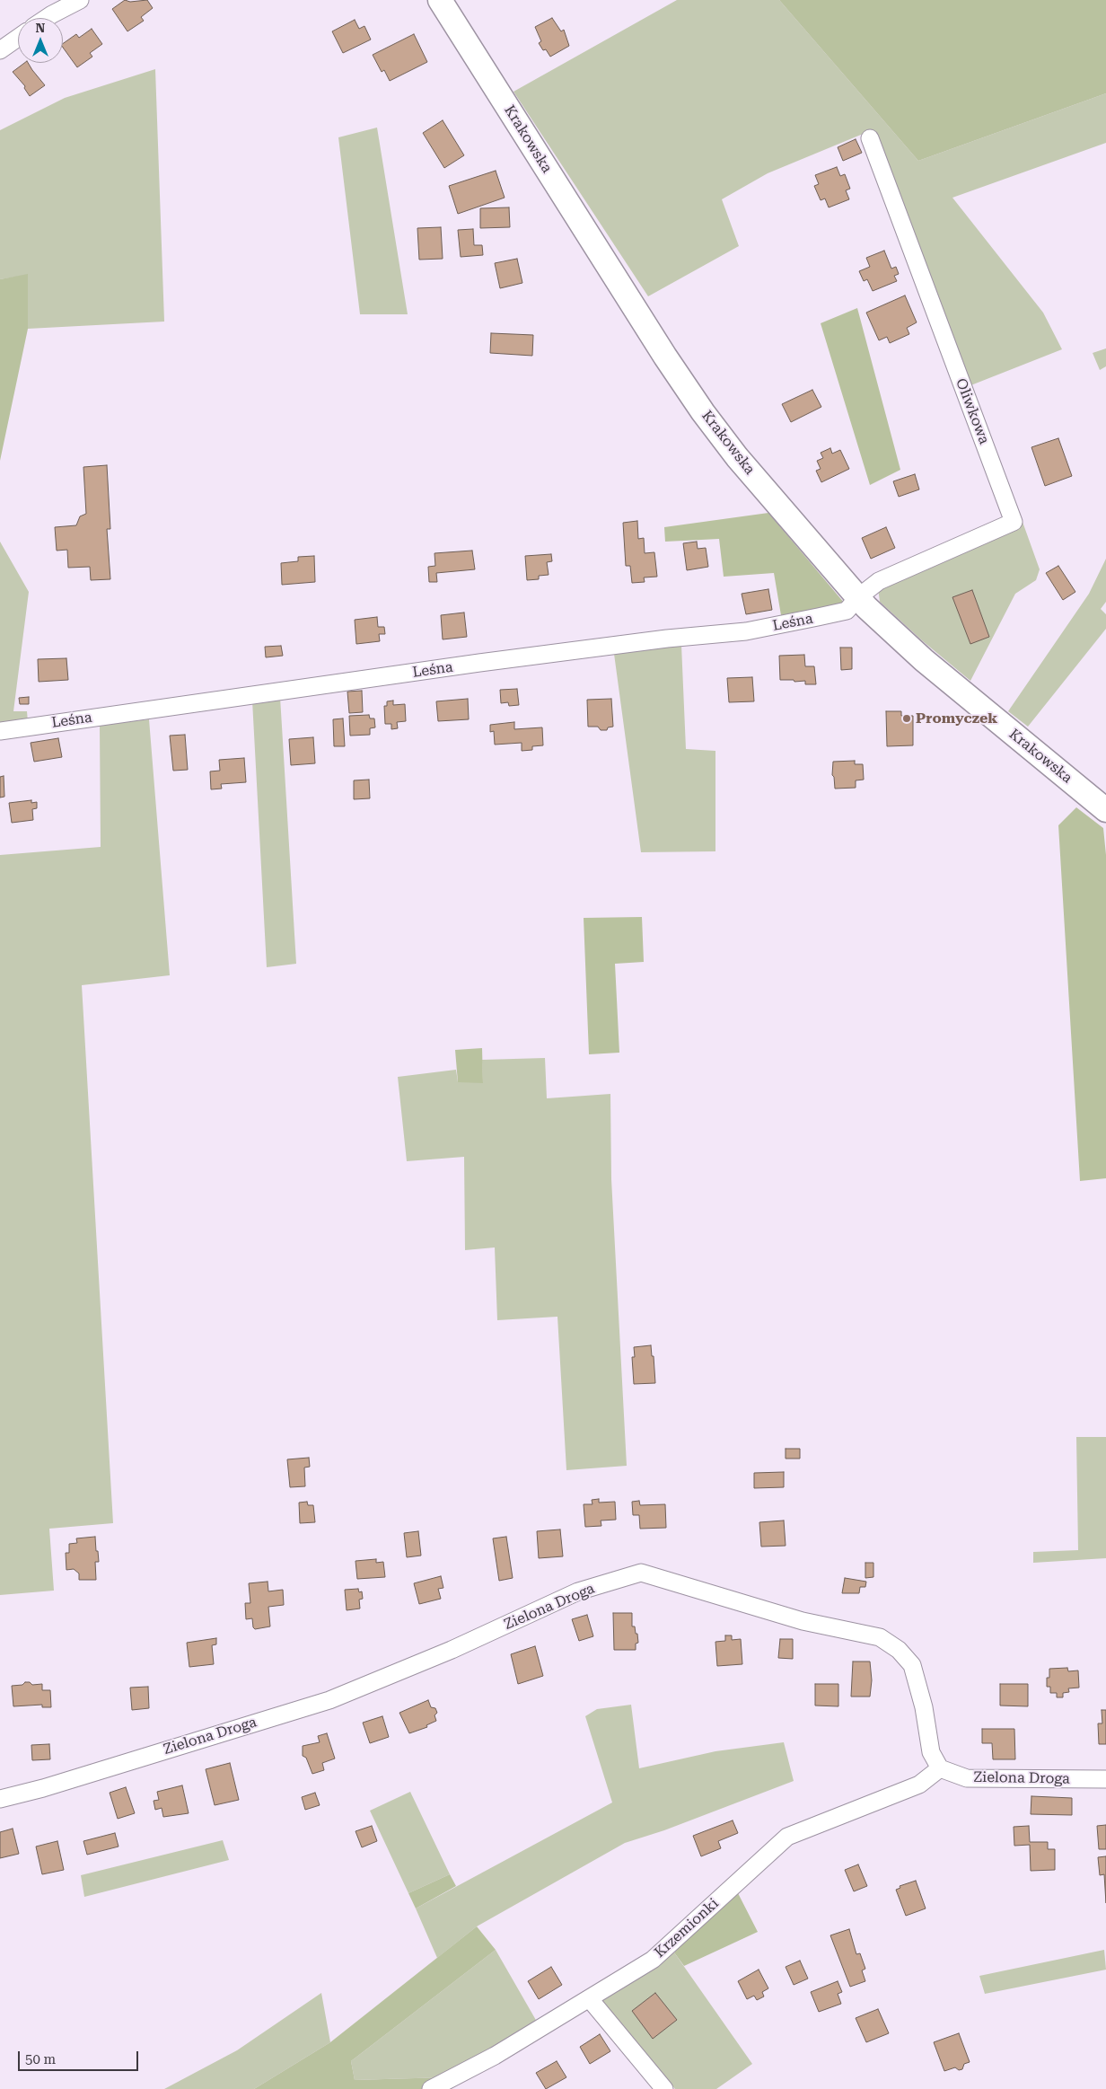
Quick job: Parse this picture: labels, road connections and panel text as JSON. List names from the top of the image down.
{
  "streets": {
    "main road": ["Krakowska"],
    "street": [
      "Oliwkowa",
      "Leśna",
      "Zielona Droga",
      "Krzemionki"
    ]
  },
  "crossings": [
    ["Krakowska", "Oliwkowa"],
    ["Krakowska", "Leśna"],
    ["Oliwkowa", "Leśna"],
    ["Zielona Droga", "Krzemionki"]
  ],
  "places": ["Promyczek"],
  "scale_bar": "50 m",
  "north": "top"
}
